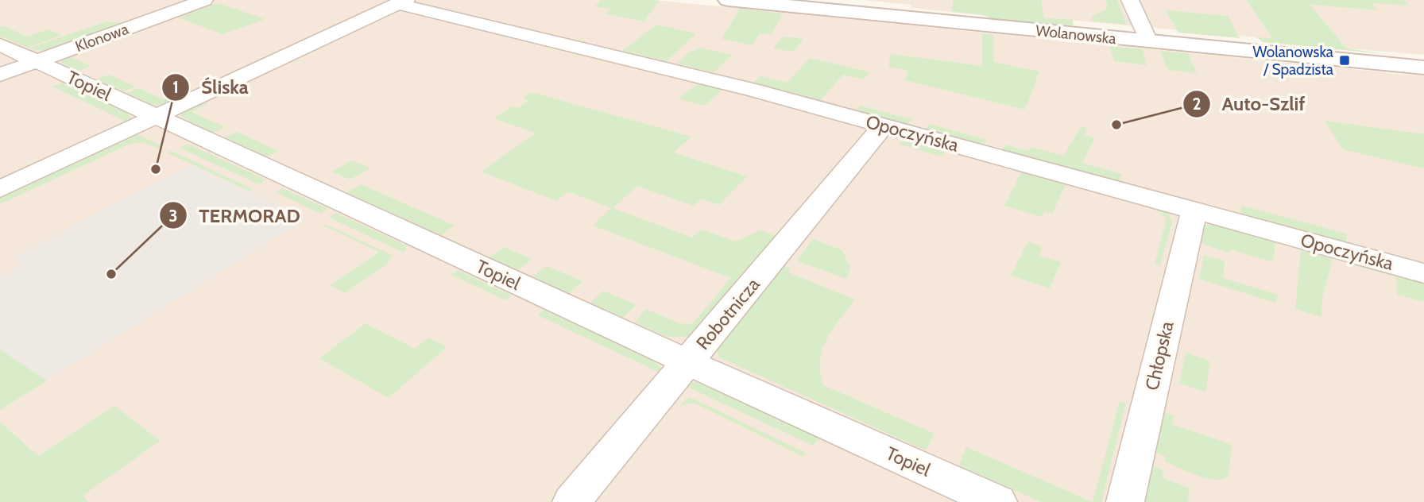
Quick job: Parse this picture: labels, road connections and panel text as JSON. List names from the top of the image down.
{
  "streets": {
    "street": [
      "Wolanowska",
      "Klonowa",
      "Topiel",
      "Opoczyńska",
      "Robotnicza",
      "Chłopska"
    ]
  },
  "crossings": [
    ["Klonowa", "Topiel"],
    ["Topiel", "Robotnicza"],
    ["Opoczyńska", "Robotnicza"],
    ["Opoczyńska", "Chłopska"]
  ],
  "places": {
    "transit": ["Wolanowska / Spadzista"],
    "other": ["Auto-Szlif", "Śliska", "TERMORAD"]
  }
}
